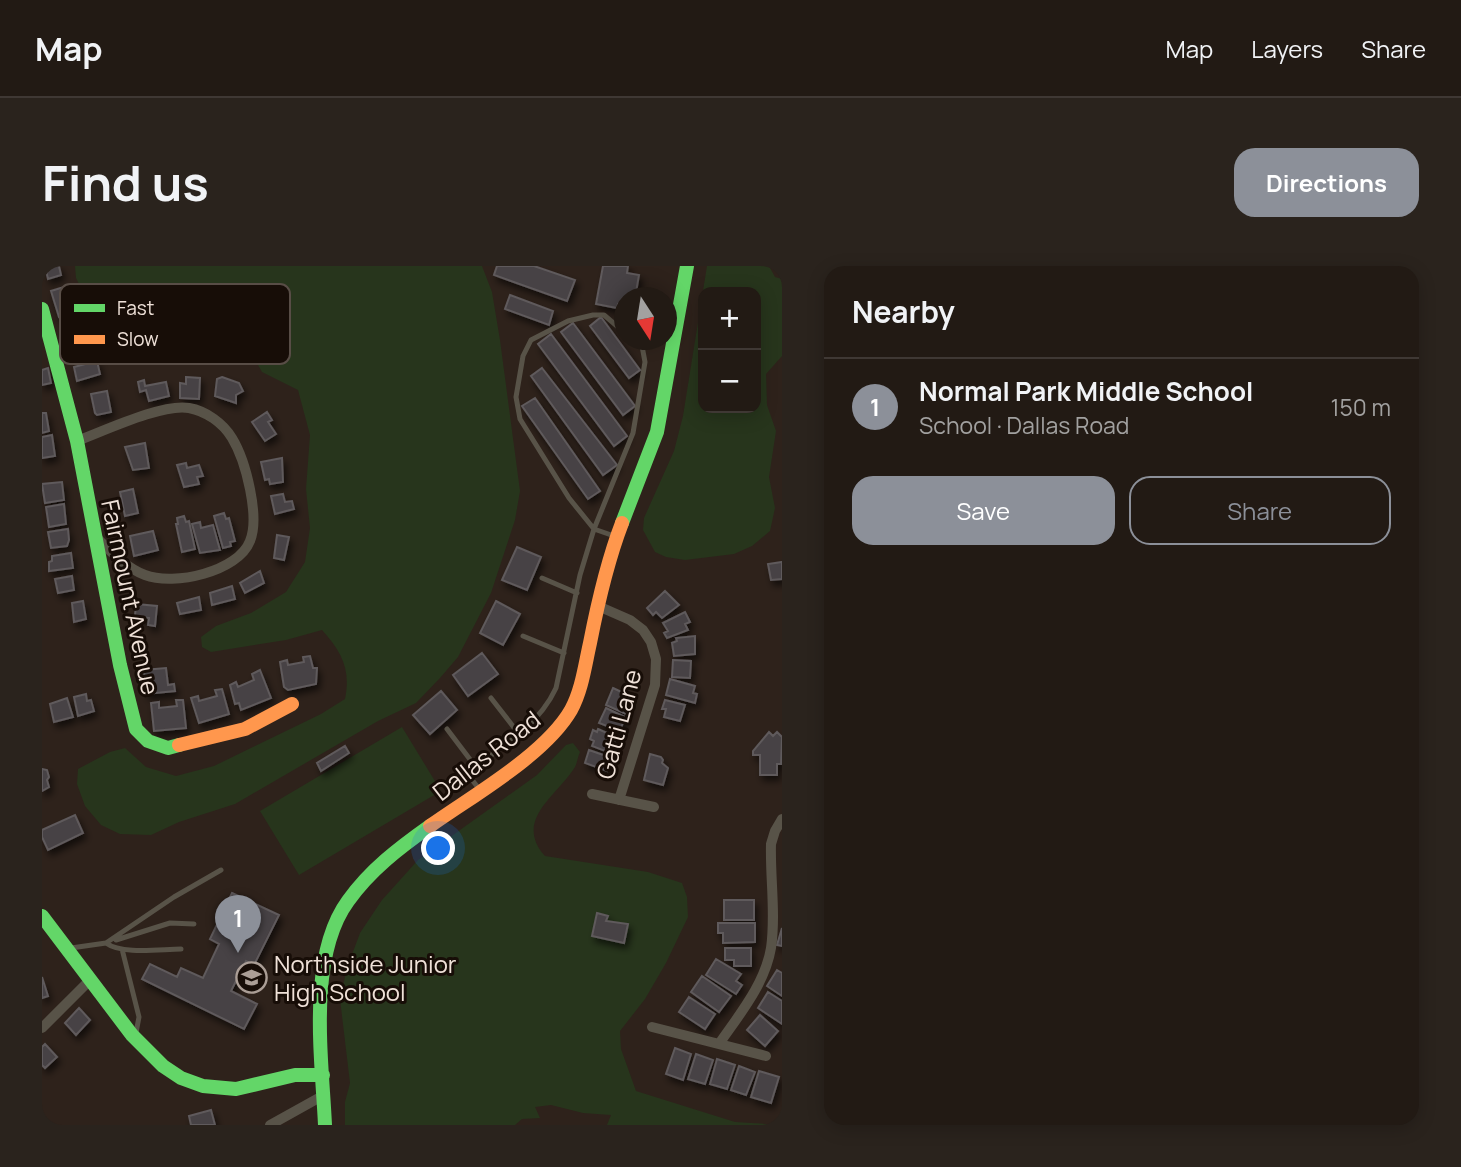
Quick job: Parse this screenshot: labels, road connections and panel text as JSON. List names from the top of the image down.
{
  "streets": {
    "street": ["Fairmount Avenue", "Gatti Lane", "Dallas Road"]
  },
  "crossings": [
    ["Gatti Lane", "Dallas Road"]
  ],
  "places": {
    "school or university": ["Northside Junior High School"]
  },
  "legend": ["Fast", "Slow"],
  "north": "bottom",
  "page": {
    "header": "Map",
    "nav": ["Map", "Layers", "Share"],
    "buttons": [
      "Directions",
      ["Save", "Share"]
    ],
    "title": "Find us",
    "heading": "Nearby",
    "map_buttons": ["+", "−"],
    "list": [
      {
        "mark": "1",
        "name": "Normal Park Middle School",
        "note": "School · Dallas Road",
        "value": "150 m"
      }
    ],
    "pins": "1"
  }
}
